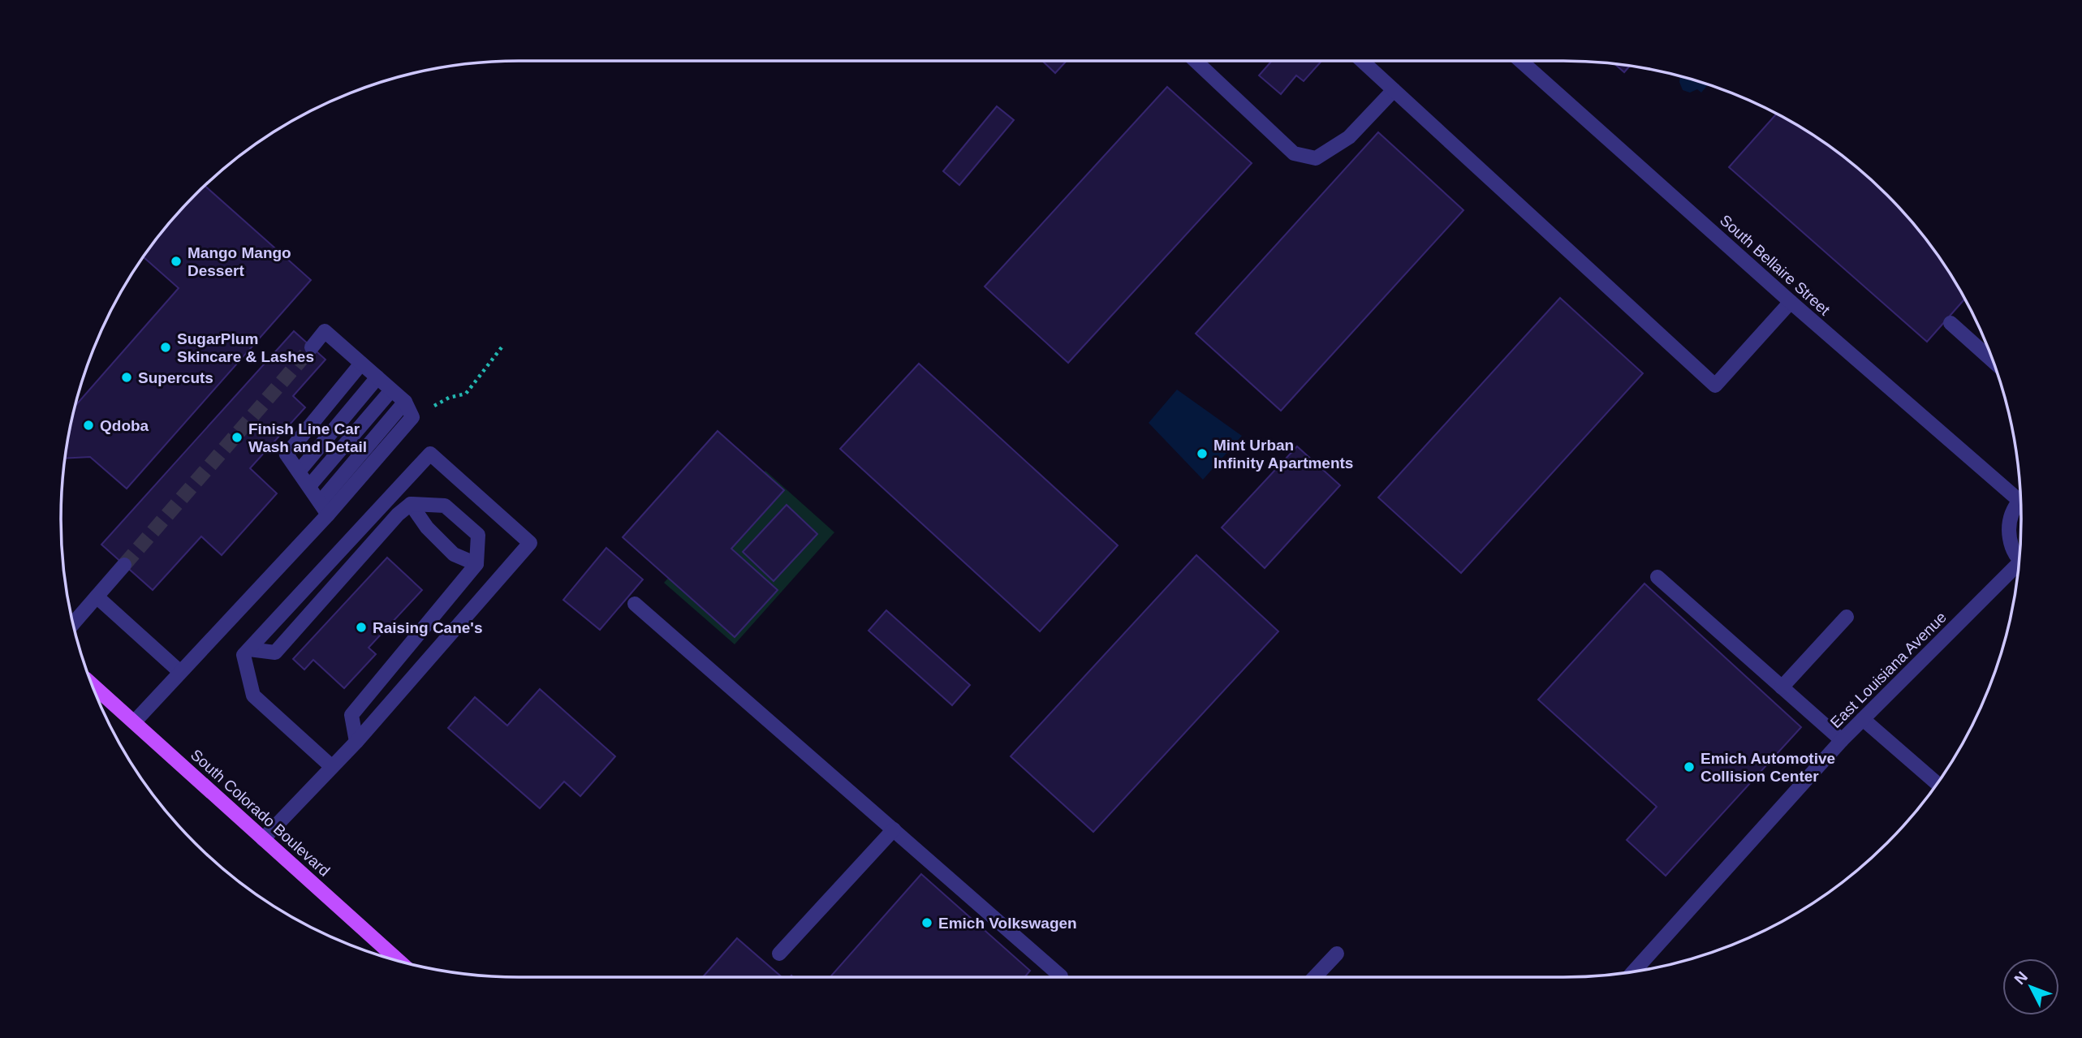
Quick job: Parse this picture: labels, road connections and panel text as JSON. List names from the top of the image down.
{
  "streets": {
    "main road": ["South Colorado Boulevard"],
    "street": ["South Bellaire Street", "East Louisiana Avenue"]
  },
  "places": [
    "Mango Mango Dessert",
    "SugarPlum Skincare & Lashes",
    "Supercuts",
    "Qdoba",
    "Finish Line Car Wash and Detail",
    "Mint Urban Infinity Apartments",
    "Raising Cane's",
    "Emich Automotive Collision Center",
    "Emich Volkswagen"
  ],
  "north": "top left"
}
